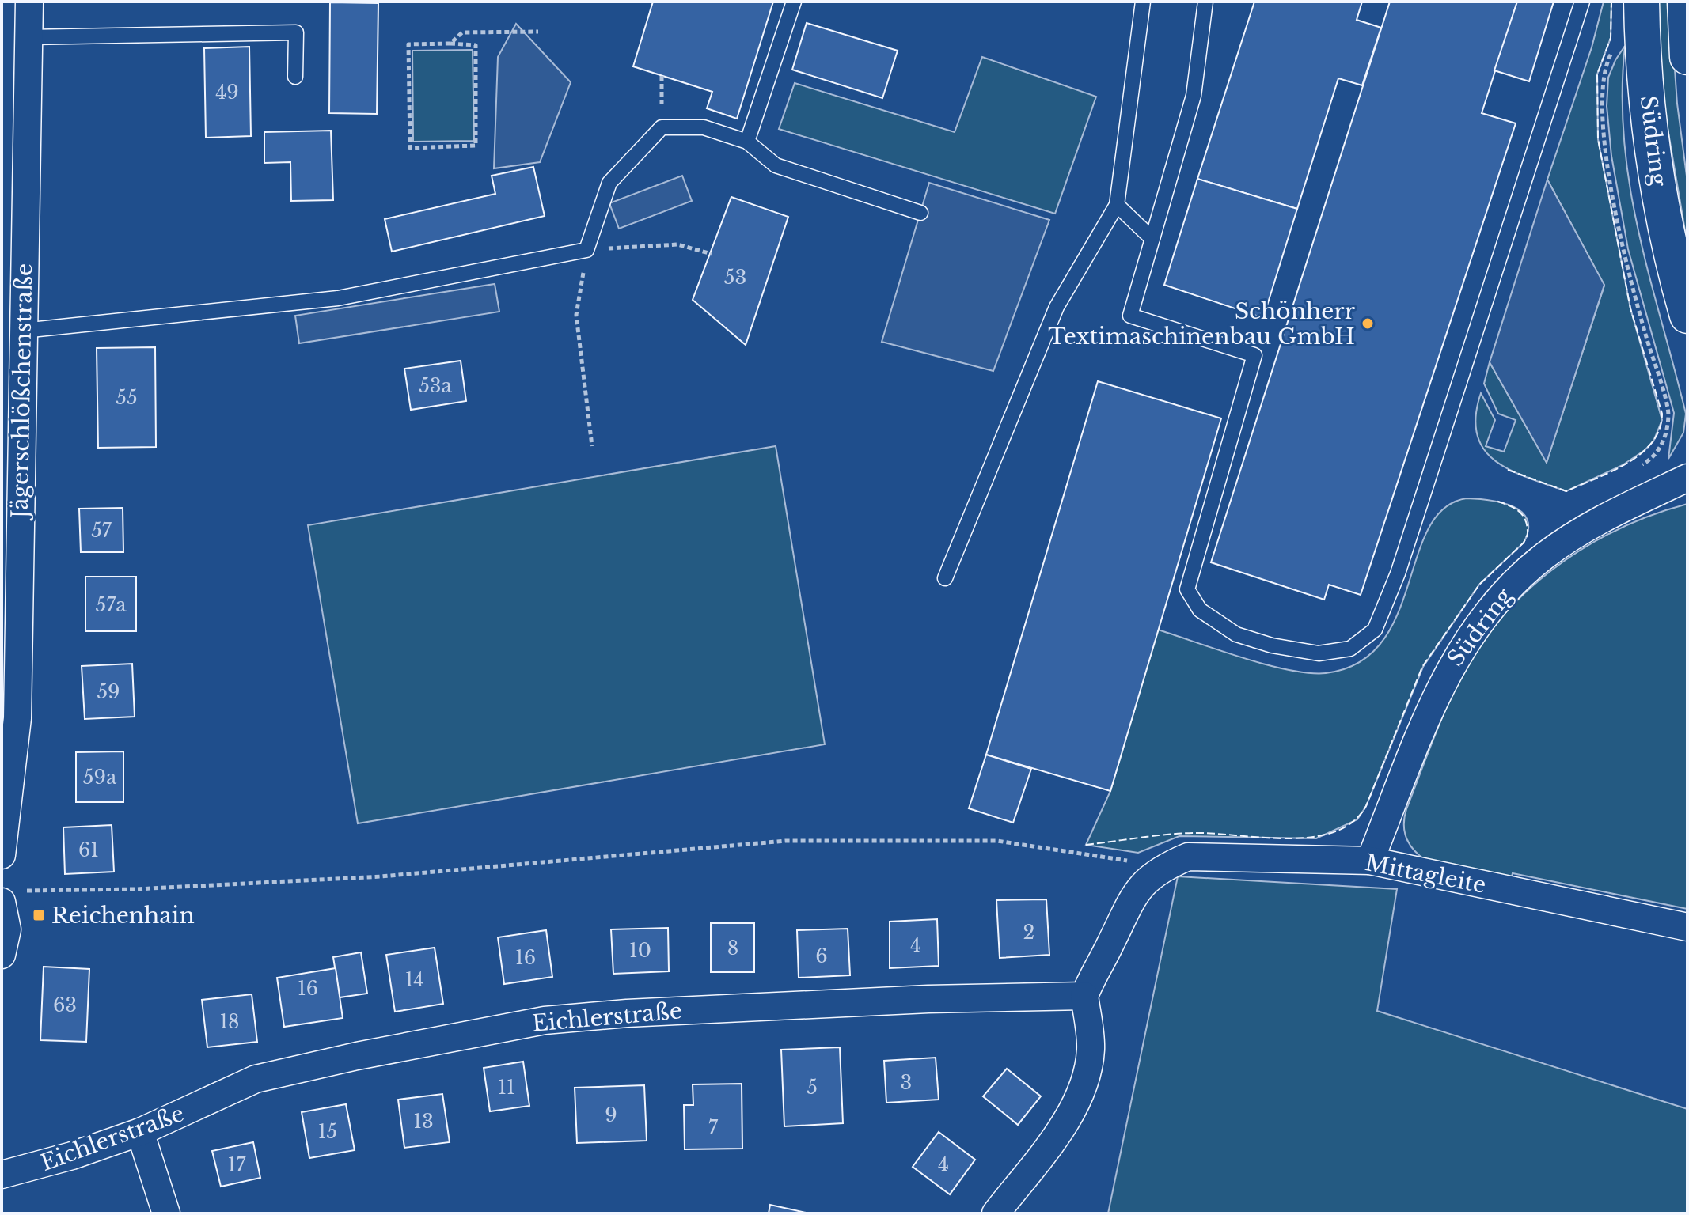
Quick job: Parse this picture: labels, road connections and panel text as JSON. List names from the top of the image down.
{
  "streets": {
    "main road": ["Südring"],
    "street": ["Jägerschlößchenstraße", "Mittagleite", "Eichlerstraße"]
  },
  "crossings": [
    ["Südring", "Mittagleite"]
  ],
  "places": {
    "other": ["Schönherr Textimaschinenbau GmbH"],
    "transit": ["Reichenhain"]
  },
  "house_numbers": [
    "49",
    "53",
    "53a",
    "55",
    "57",
    "57a",
    "59",
    "59a",
    "61",
    "2",
    "4",
    "8",
    "10",
    "6",
    "16",
    "14",
    "16",
    "63",
    "18",
    "3",
    "11",
    "5",
    "9",
    "13",
    "7",
    "15",
    "4",
    "17"
  ]
}
